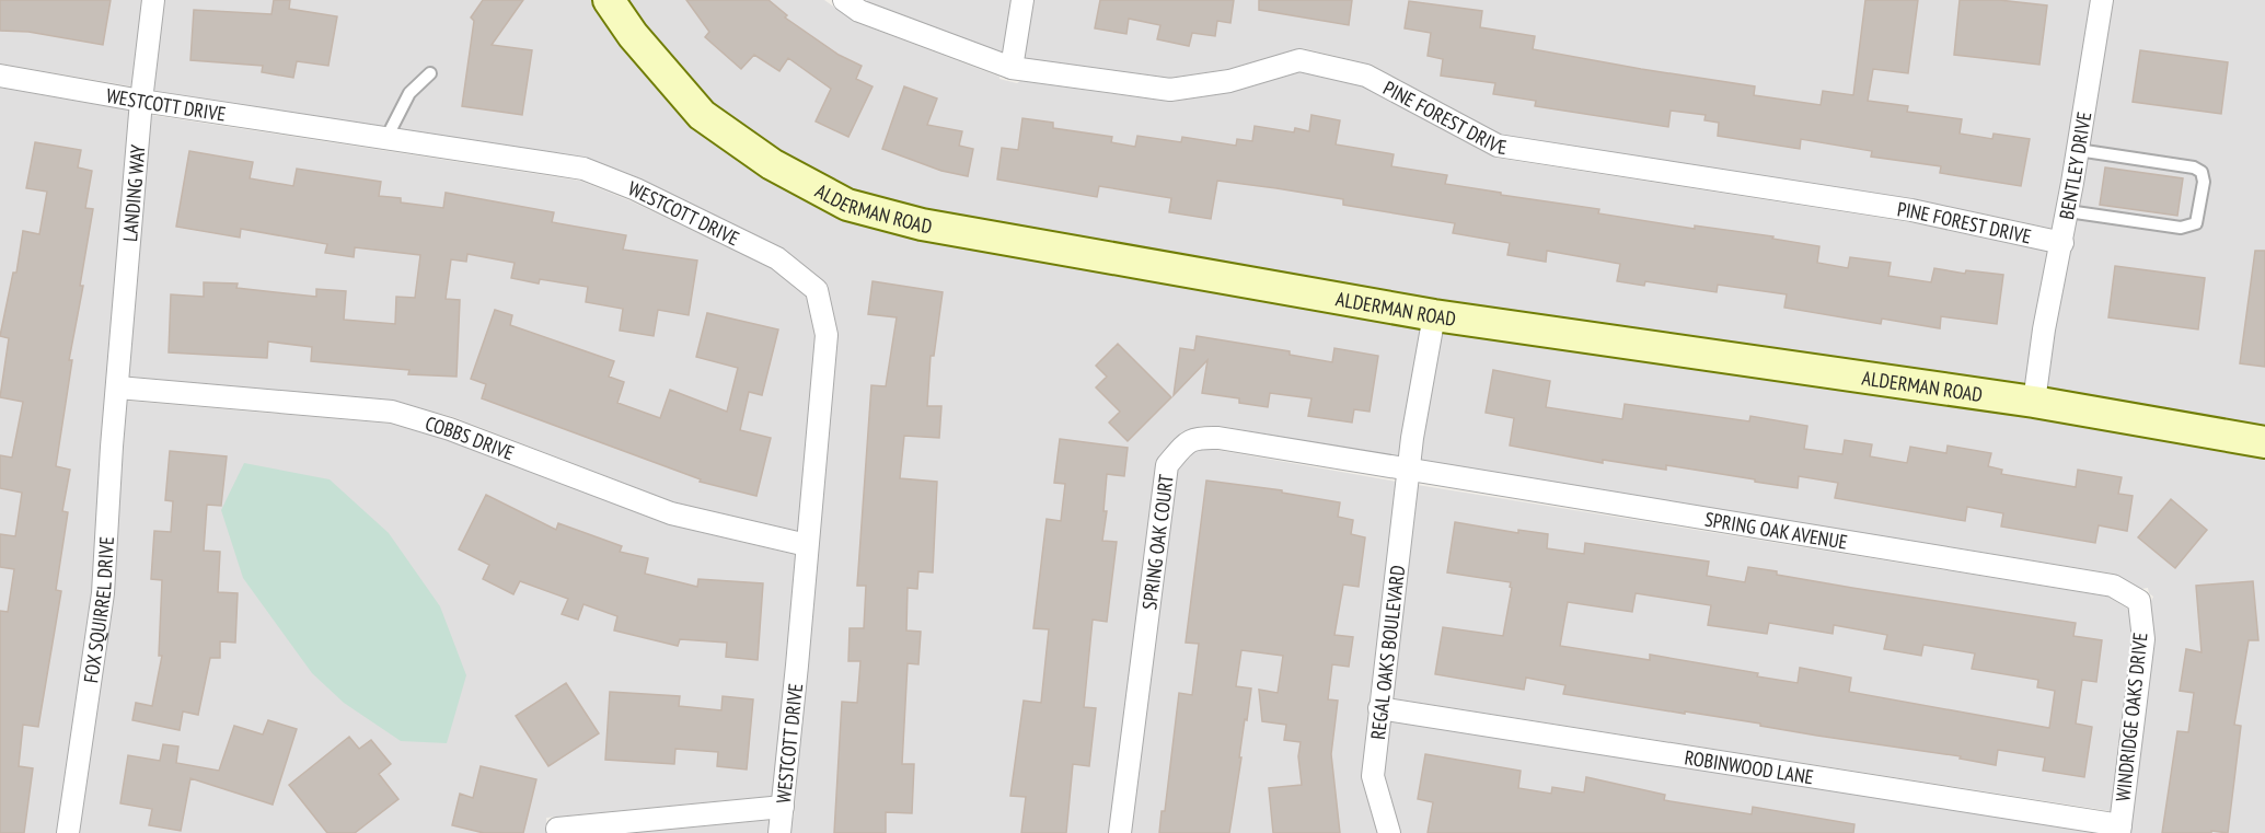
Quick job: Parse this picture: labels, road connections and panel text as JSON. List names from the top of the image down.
{
  "streets": {
    "street": [
      "WESTCOTT DRIVE",
      "PINE FOREST DRIVE",
      "BENTLEY DRIVE",
      "LANDING WAY",
      "ALDERMAN ROAD",
      "COBBS DRIVE",
      "SPRING OAK AVENUE",
      "SPRING OAK COURT",
      "FOX SQUIRREL DRIVE",
      "REGAL OAKS BOULEVARD",
      "WINDRIDGE OAKS DRIVE",
      "ROBINWOOD LANE"
    ]
  },
  "crossings": [
    ["WESTCOTT DRIVE", "LANDING WAY"],
    ["WESTCOTT DRIVE", "COBBS DRIVE"],
    ["PINE FOREST DRIVE", "BENTLEY DRIVE"],
    ["BENTLEY DRIVE", "ALDERMAN ROAD"],
    ["LANDING WAY", "COBBS DRIVE"],
    ["LANDING WAY", "FOX SQUIRREL DRIVE"],
    ["ALDERMAN ROAD", "REGAL OAKS BOULEVARD"],
    ["COBBS DRIVE", "FOX SQUIRREL DRIVE"],
    ["SPRING OAK AVENUE", "SPRING OAK COURT"],
    ["SPRING OAK AVENUE", "REGAL OAKS BOULEVARD"],
    ["SPRING OAK AVENUE", "WINDRIDGE OAKS DRIVE"],
    ["SPRING OAK COURT", "REGAL OAKS BOULEVARD"],
    ["REGAL OAKS BOULEVARD", "ROBINWOOD LANE"],
    ["WINDRIDGE OAKS DRIVE", "ROBINWOOD LANE"]
  ]
}
